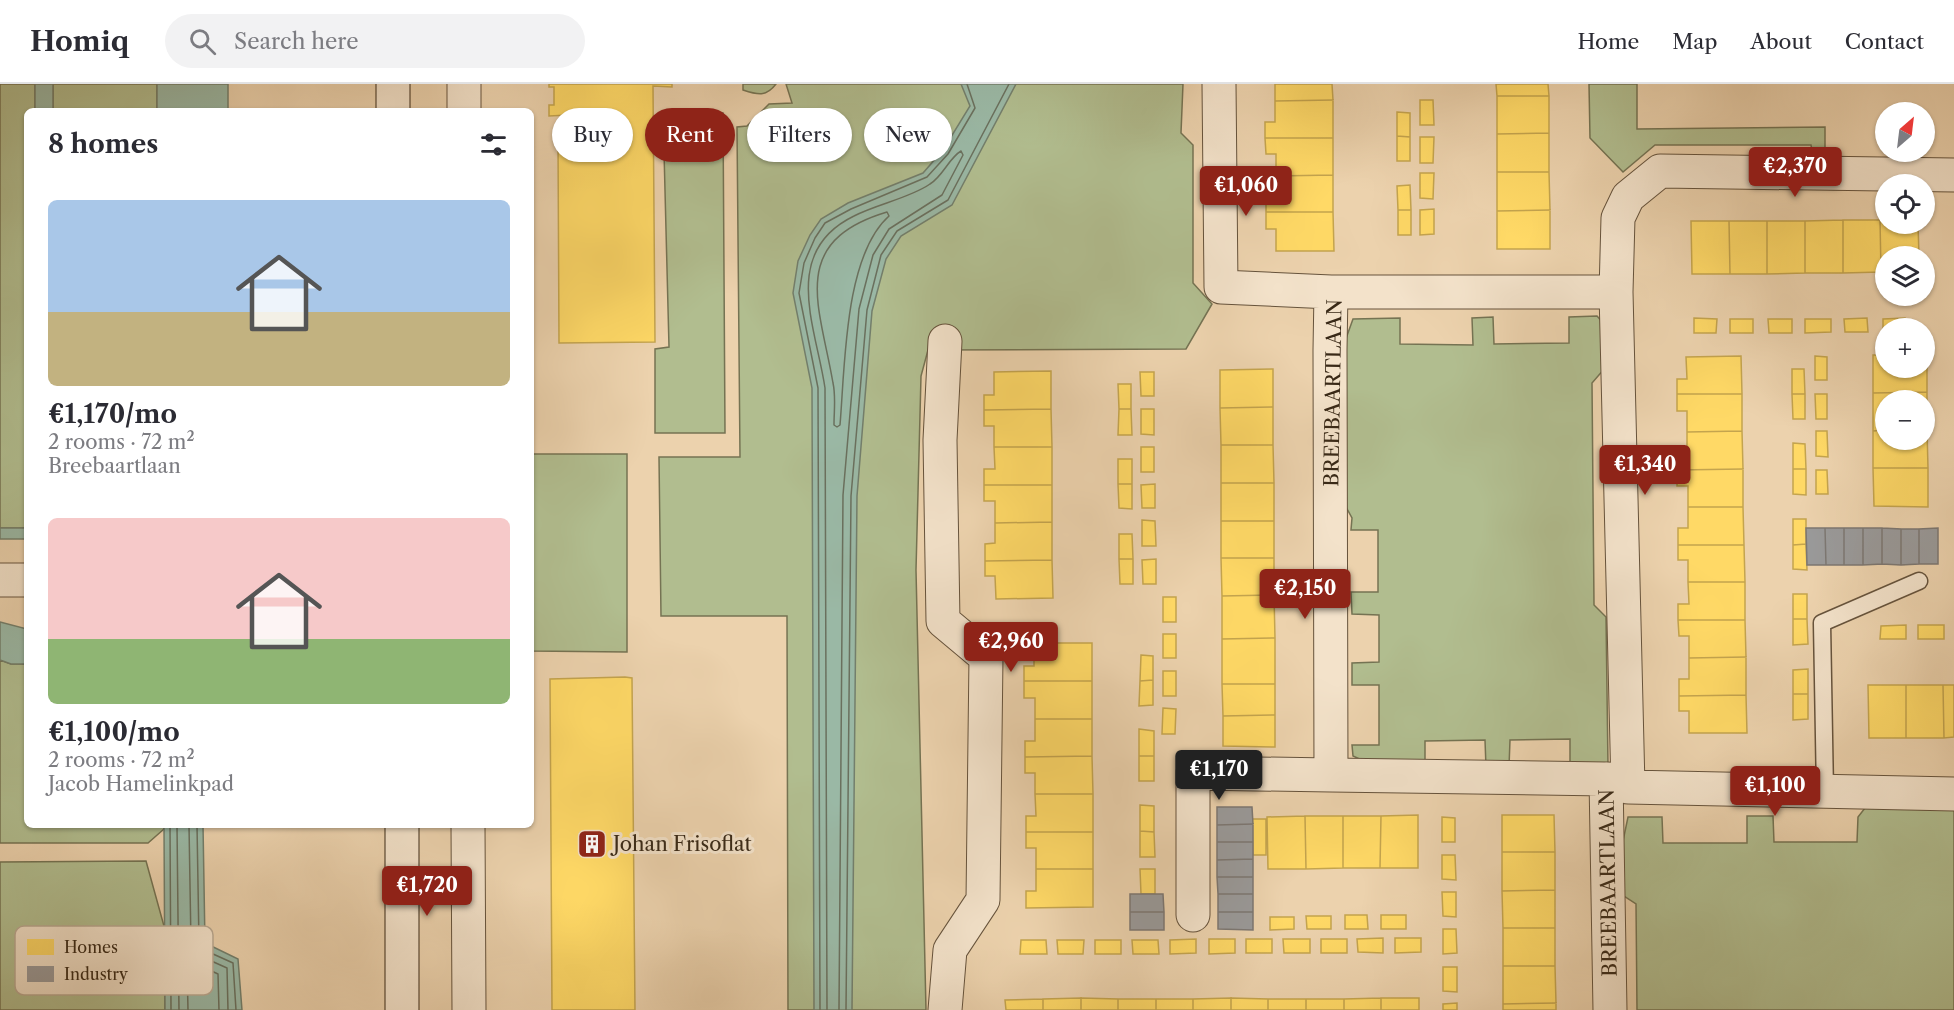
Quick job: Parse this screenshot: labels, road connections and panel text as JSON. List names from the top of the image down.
{
  "streets": {
    "street": ["BREEBAARTLAAN"]
  },
  "places": {
    "building": ["Johan Frisoflat"]
  },
  "legend": ["Homes", "Industry"],
  "north": "top right",
  "page": {
    "header": "Homiq",
    "search": "Search here",
    "nav": [
      "Home",
      "Map",
      "About",
      "Contact"
    ],
    "map_buttons": ["+", "−"],
    "chip": [
      "Buy",
      "Rent",
      "Filters",
      "New"
    ],
    "heading": "8 homes",
    "price": [
      "€2,370",
      "€1,060",
      "€1,340",
      "€2,150",
      "€2,960",
      "€1,170",
      "€1,100",
      "€1,720"
    ],
    "list": [
      {
        "name": "€1,170/mo",
        "note": "2 rooms · 72 m² · Breebaartlaan"
      },
      {
        "name": "€1,100/mo",
        "note": "2 rooms · 72 m² · Jacob Hamelinkpad"
      }
    ]
  }
}
